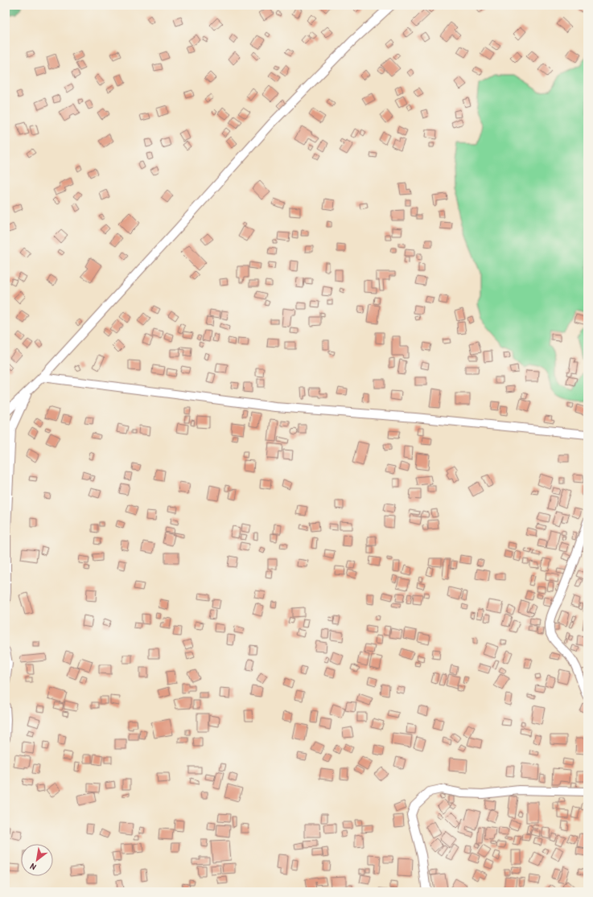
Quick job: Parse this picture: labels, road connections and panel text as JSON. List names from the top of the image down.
{
  "north": "bottom left"
}
